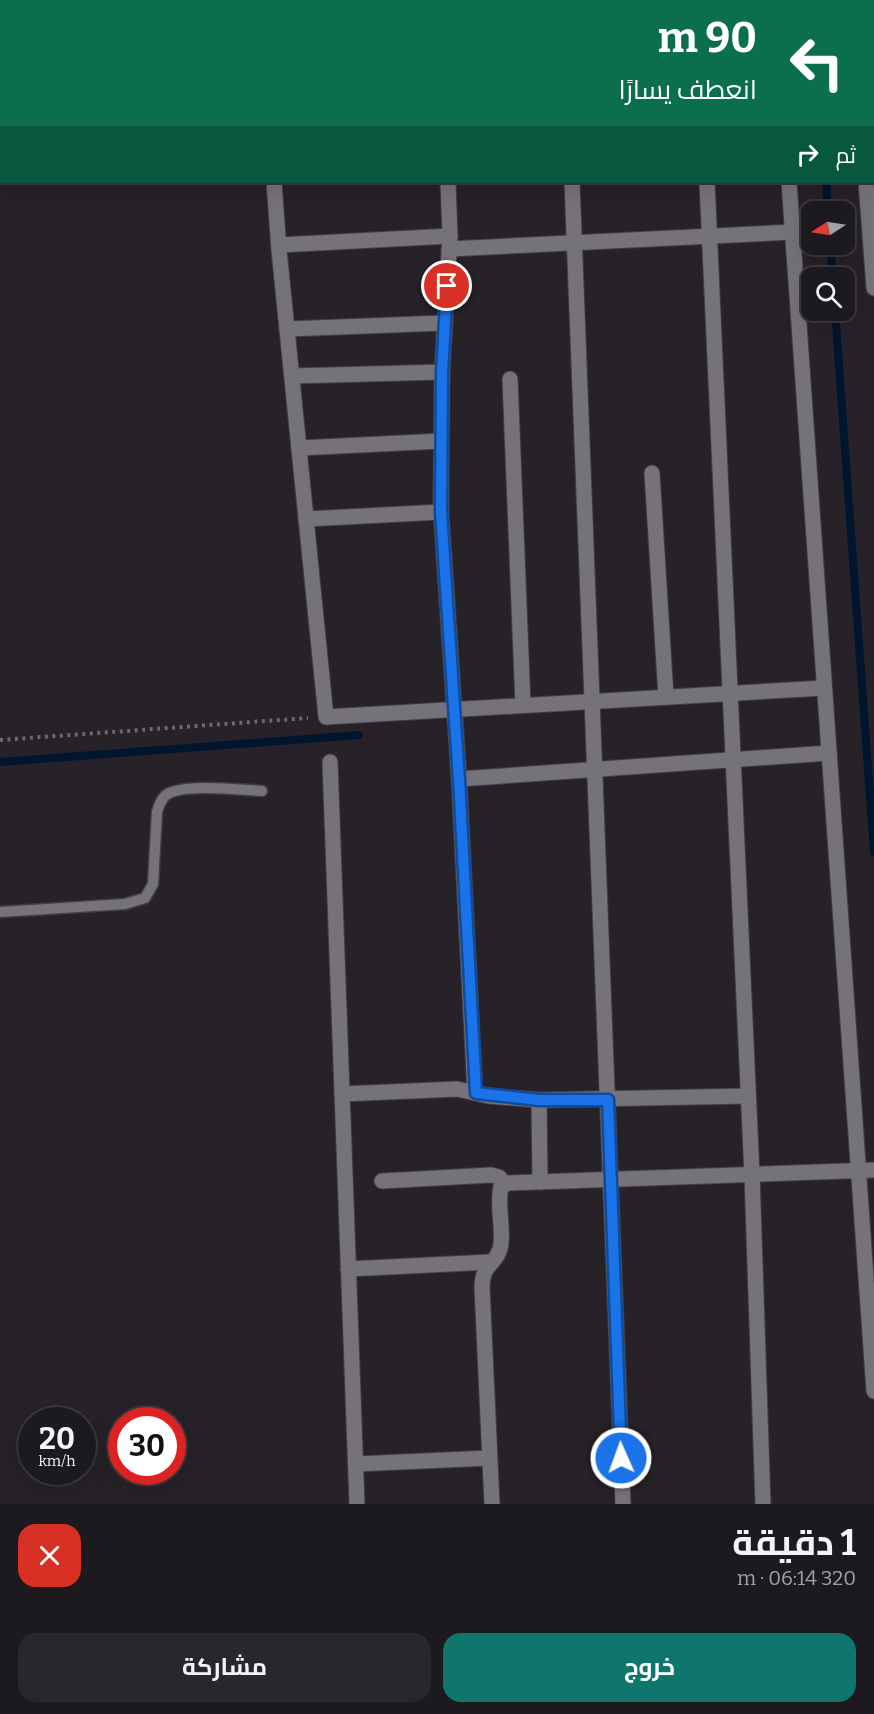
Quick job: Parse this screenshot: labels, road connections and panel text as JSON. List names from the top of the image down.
{
  "north": "left",
  "page": {
    "turn": ["90 m", "انعطف يسارًا"],
    "then": "ثم",
    "speed": "20 km/h",
    "limit": "30",
    "heading": ["1 دقيقة", "320 m · 06:14"],
    "buttons": ["خروج", "مشاركة"]
  }
}
